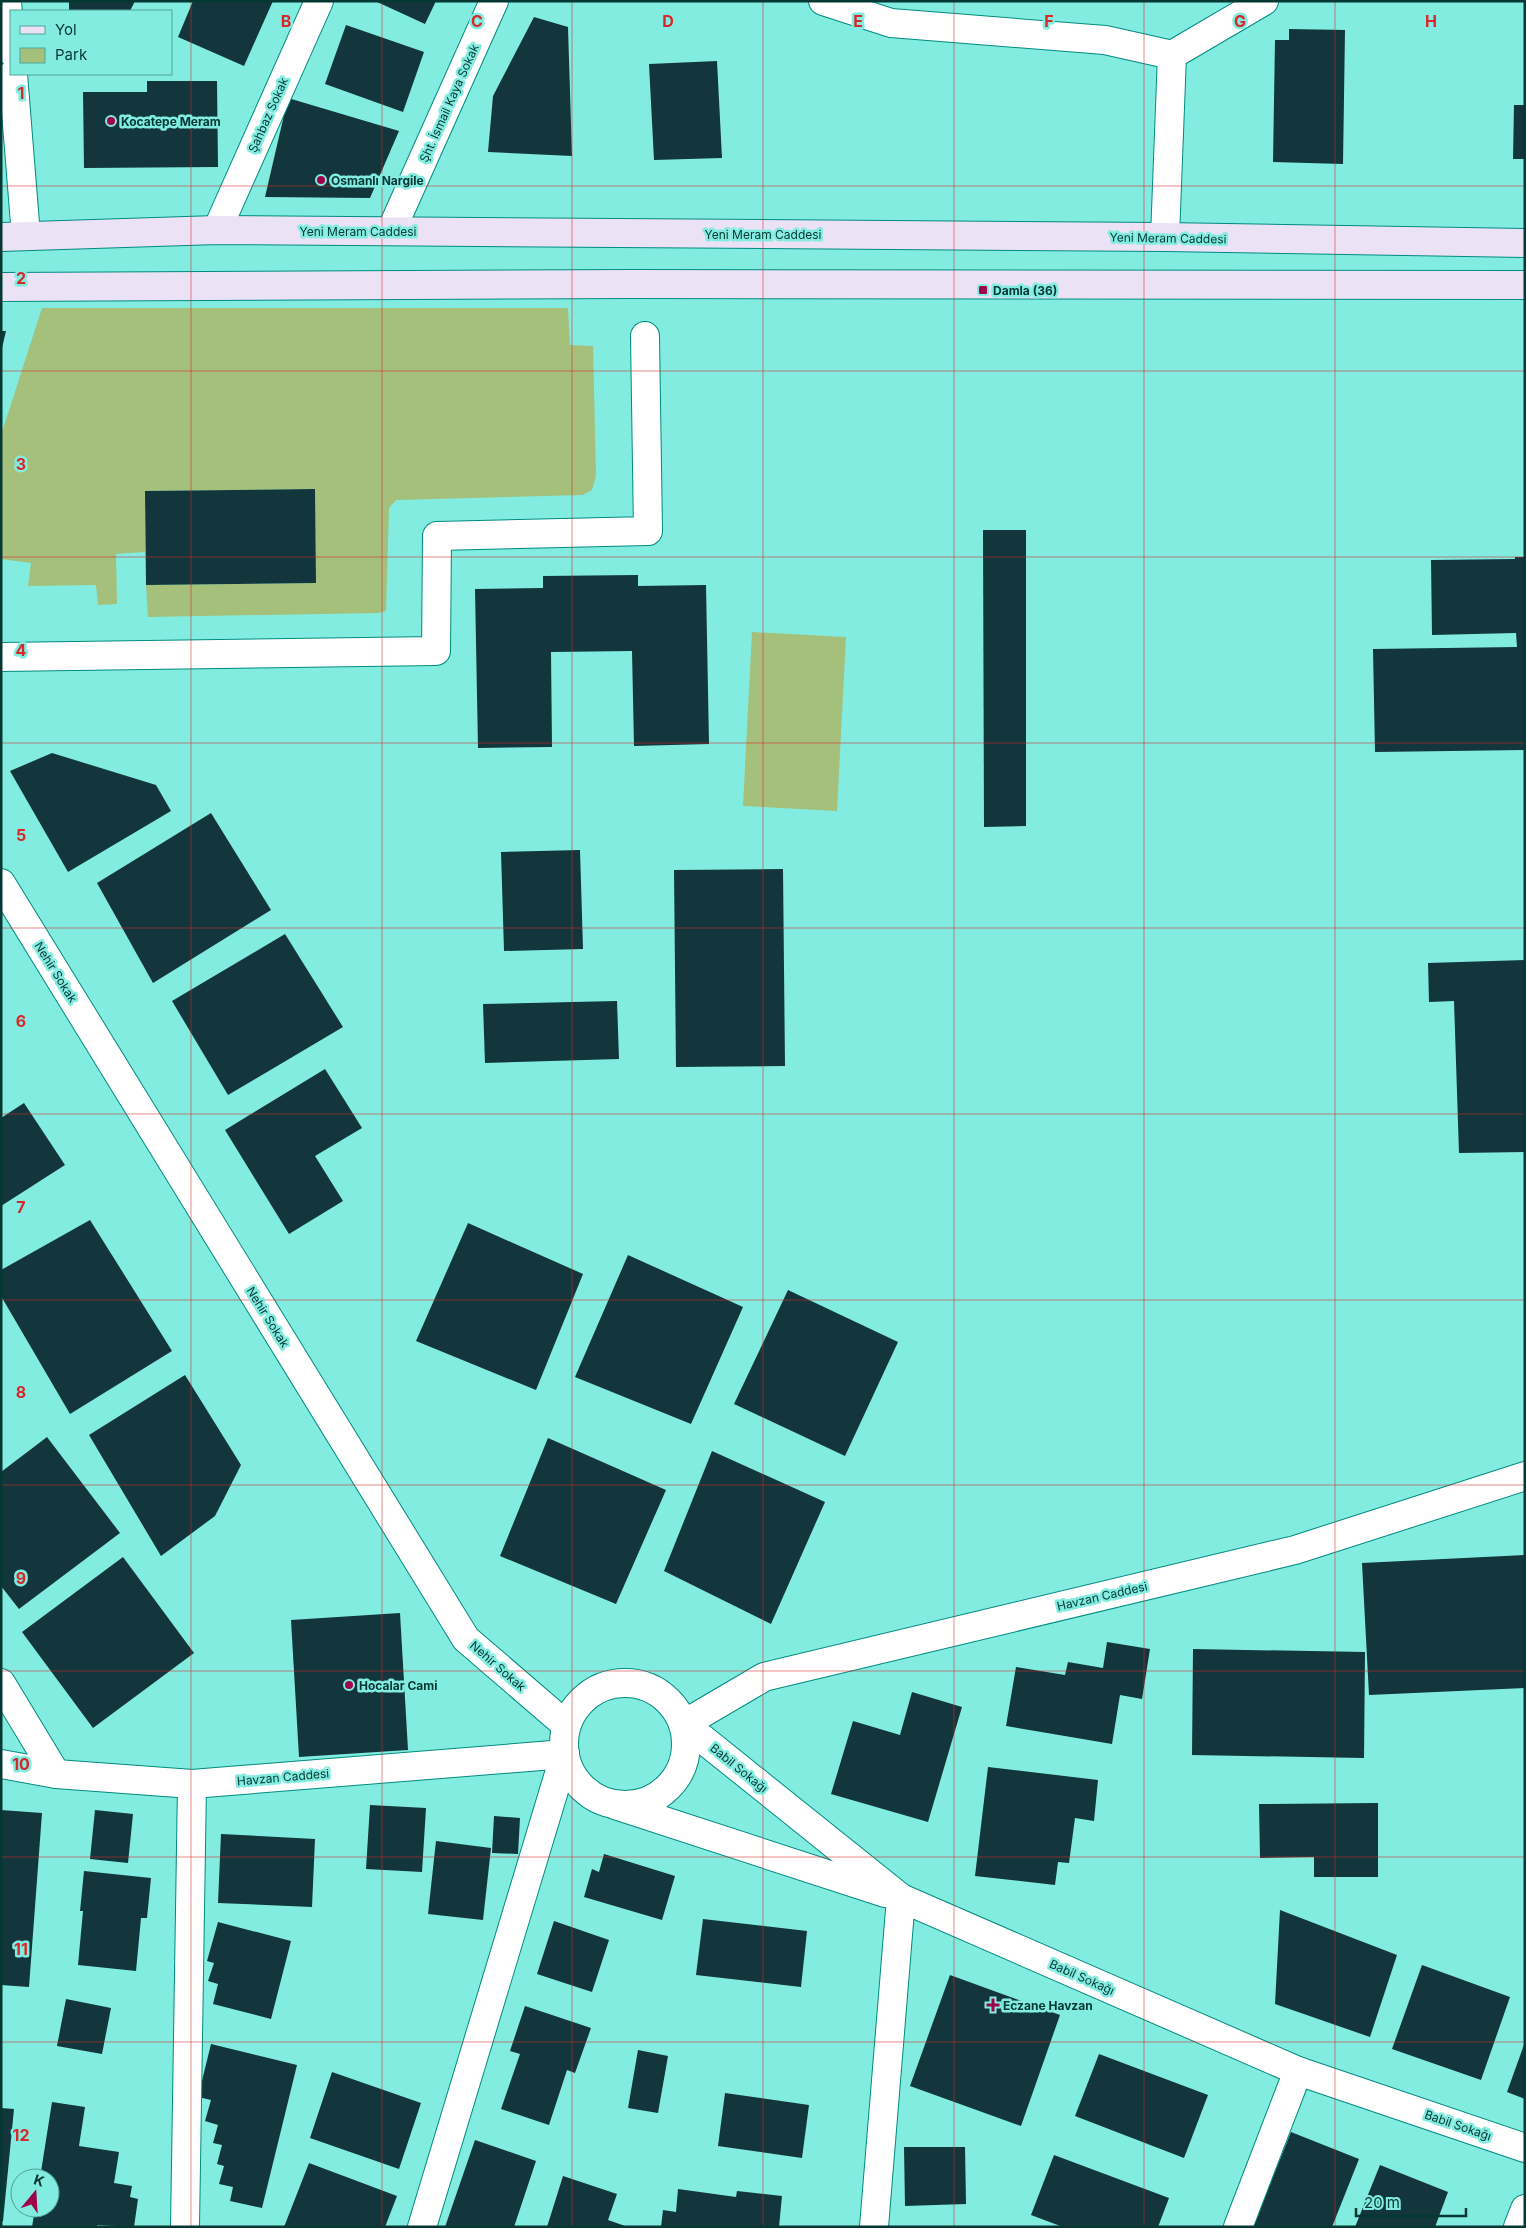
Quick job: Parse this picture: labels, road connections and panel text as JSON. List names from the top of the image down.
{
  "streets": {
    "main road": ["Yeni Meram Caddesi"],
    "street": [
      "Şht. İsmail Kaya Sokak",
      "Şahbaz Sokak",
      "Nehir Sokak",
      "Havzan Caddesi",
      "Babil Sokağı"
    ]
  },
  "crossings": [
    ["Şht. İsmail Kaya Sokak", "Yeni Meram Caddesi"],
    ["Şahbaz Sokak", "Yeni Meram Caddesi"],
    ["Nehir Sokak", "Havzan Caddesi"],
    ["Nehir Sokak", "Babil Sokağı"],
    ["Havzan Caddesi", "Babil Sokağı"]
  ],
  "places": {
    "other": ["Kocatepe Meram", "Osmanlı Nargile", "Hocalar Cami"],
    "transit": ["Damla (36)"],
    "health": ["Eczane Havzan"]
  },
  "legend": ["Yol", "Park"],
  "scale_bar": "20 m",
  "north": "top",
  "grid": {
    "columns": [
      "B",
      "C",
      "D",
      "E",
      "F",
      "G",
      "H"
    ],
    "rows": [
      "1",
      "2",
      "3",
      "4",
      "5",
      "6",
      "7",
      "8",
      "9",
      "10",
      "11",
      "12"
    ]
  }
}
